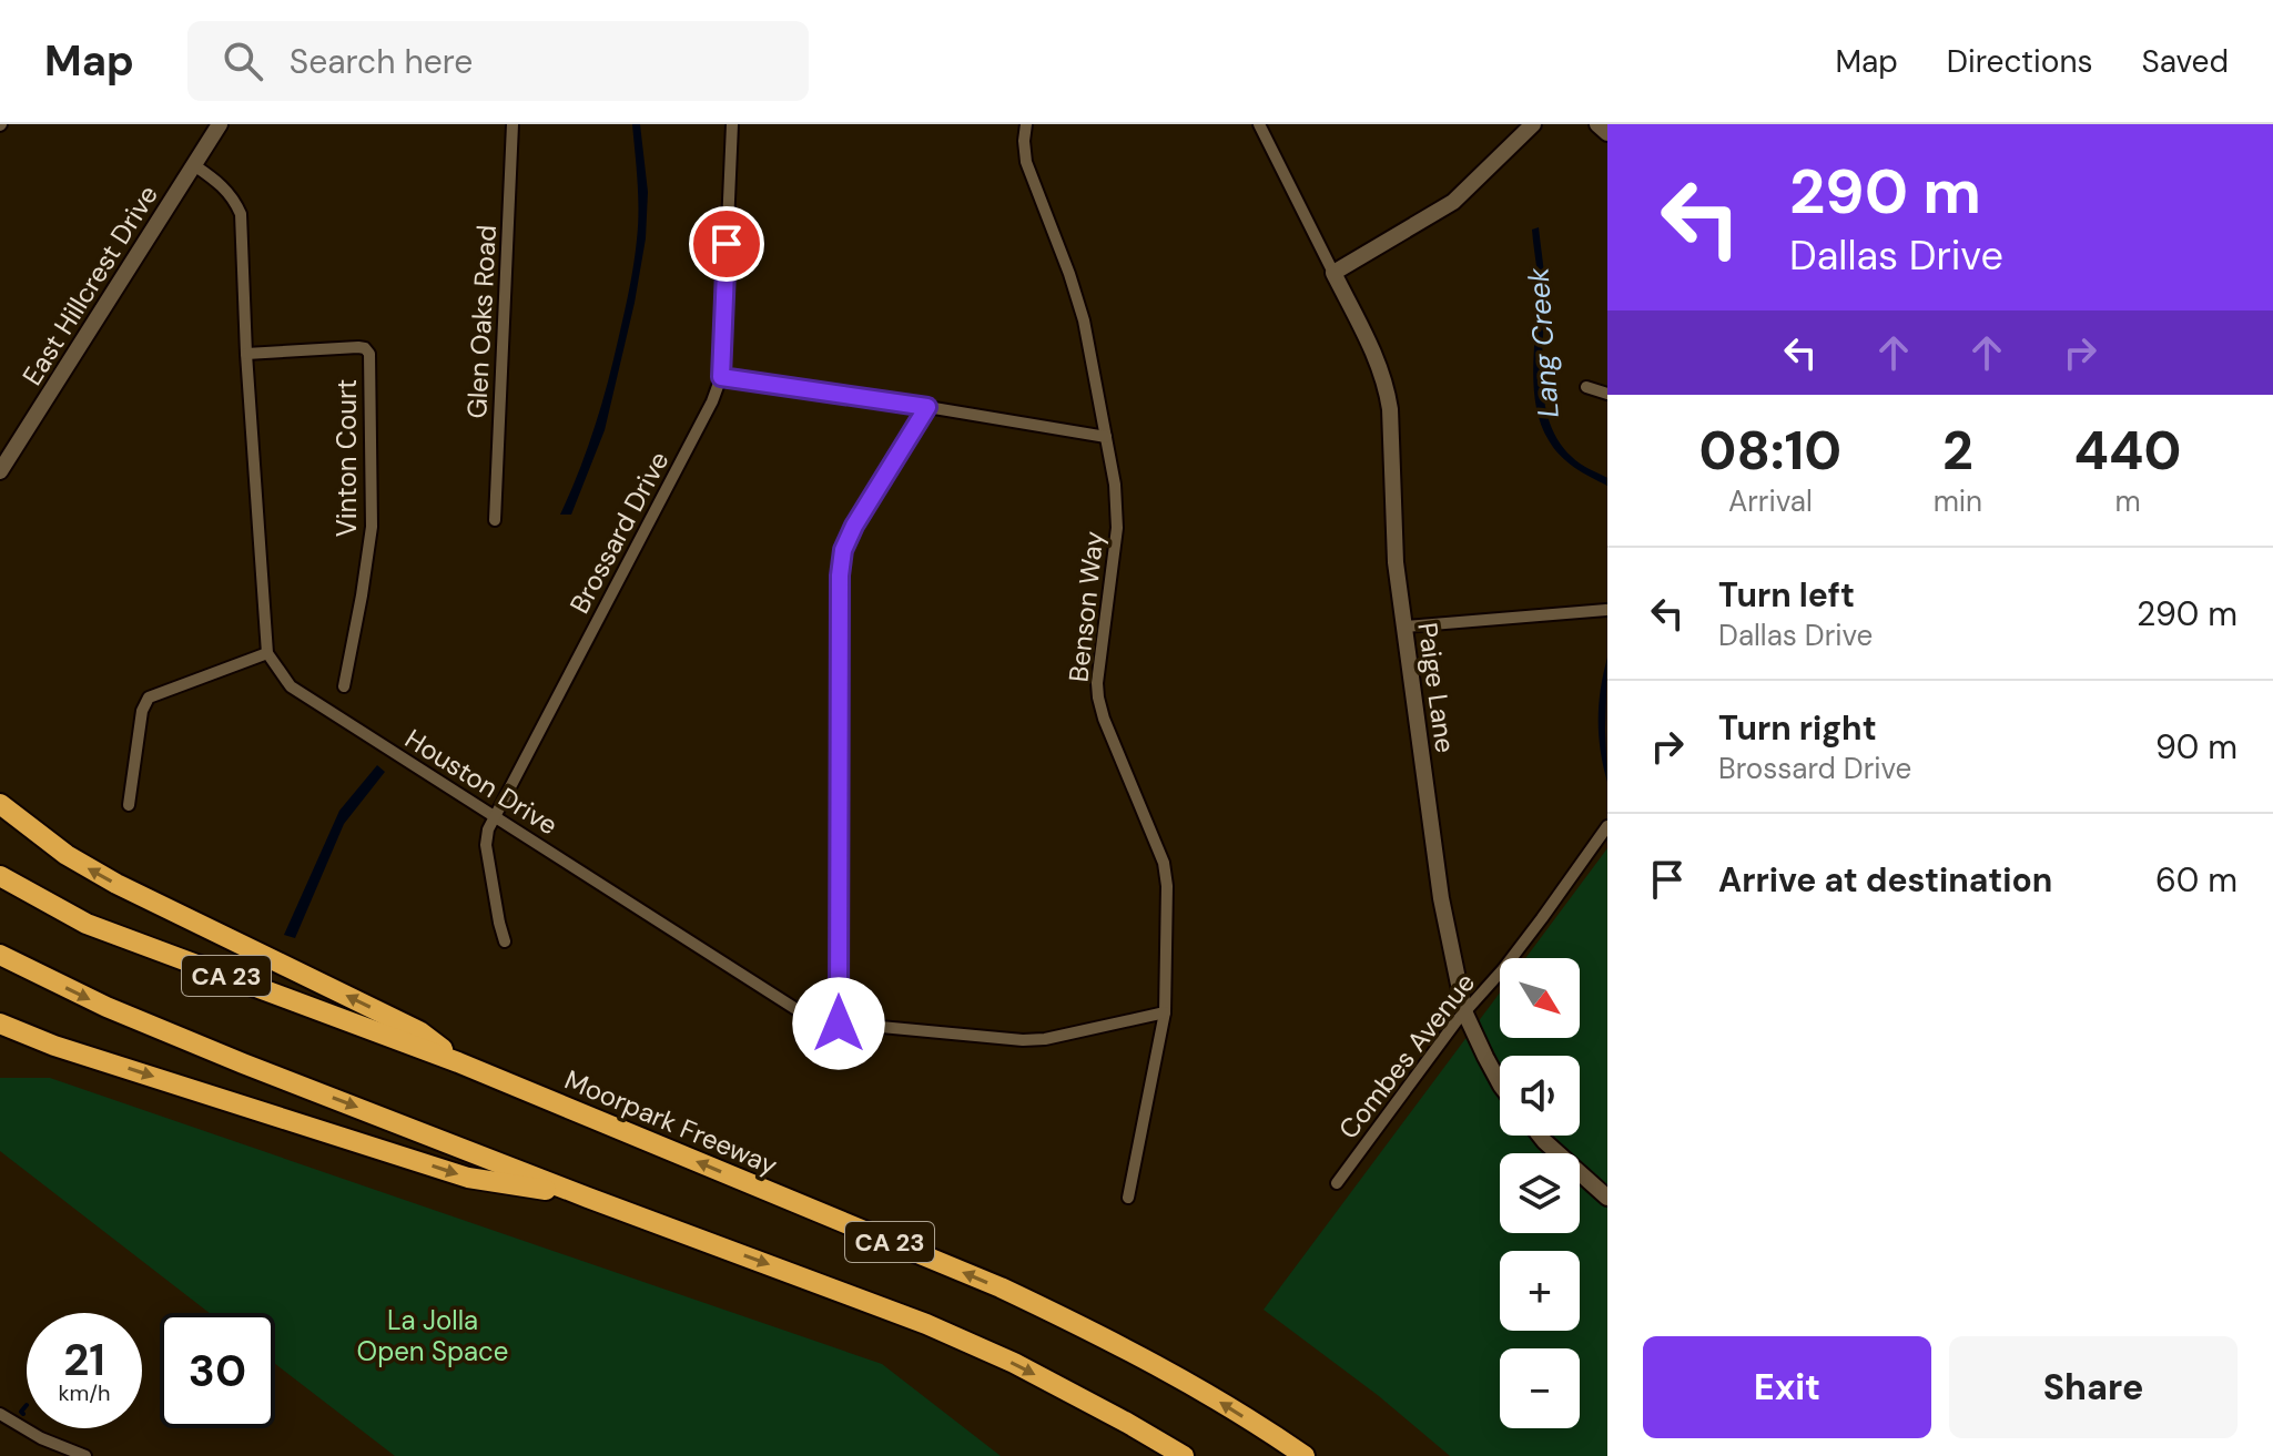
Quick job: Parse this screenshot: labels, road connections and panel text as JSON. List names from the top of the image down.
{
  "streets": {
    "highway": ["CA 23", "Moorpark Freeway"],
    "street": [
      "East Hillcrest Drive",
      "Glen Oaks Road",
      "Vinton Court",
      "Brossard Drive",
      "Benson Way",
      "Paige Lane",
      "Houston Drive",
      "Combes Avenue"
    ]
  },
  "crossings": [
    ["Brossard Drive", "Houston Drive"],
    ["Benson Way", "Houston Drive"],
    ["Paige Lane", "Combes Avenue"]
  ],
  "water": ["Lang Creek"],
  "parks": ["La Jolla Open Space"],
  "north": "bottom right",
  "page": {
    "header": "Map",
    "search": "Search here",
    "nav": ["Map", "Directions", "Saved"],
    "turn": ["290 m", "Dallas Drive"],
    "eta": [
      "08:10",
      "Arrival",
      "2",
      "min",
      "440",
      "m"
    ],
    "list": [
      {
        "name": "Turn left",
        "note": "Dallas Drive",
        "value": "290 m"
      },
      {
        "name": "Turn right",
        "note": "Brossard Drive",
        "value": "90 m"
      },
      {
        "name": "Arrive at destination",
        "value": "60 m"
      }
    ],
    "map_buttons": ["+", "−"],
    "speed": "21 km/h",
    "limit": "30",
    "buttons": ["Exit", "Share"]
  }
}
